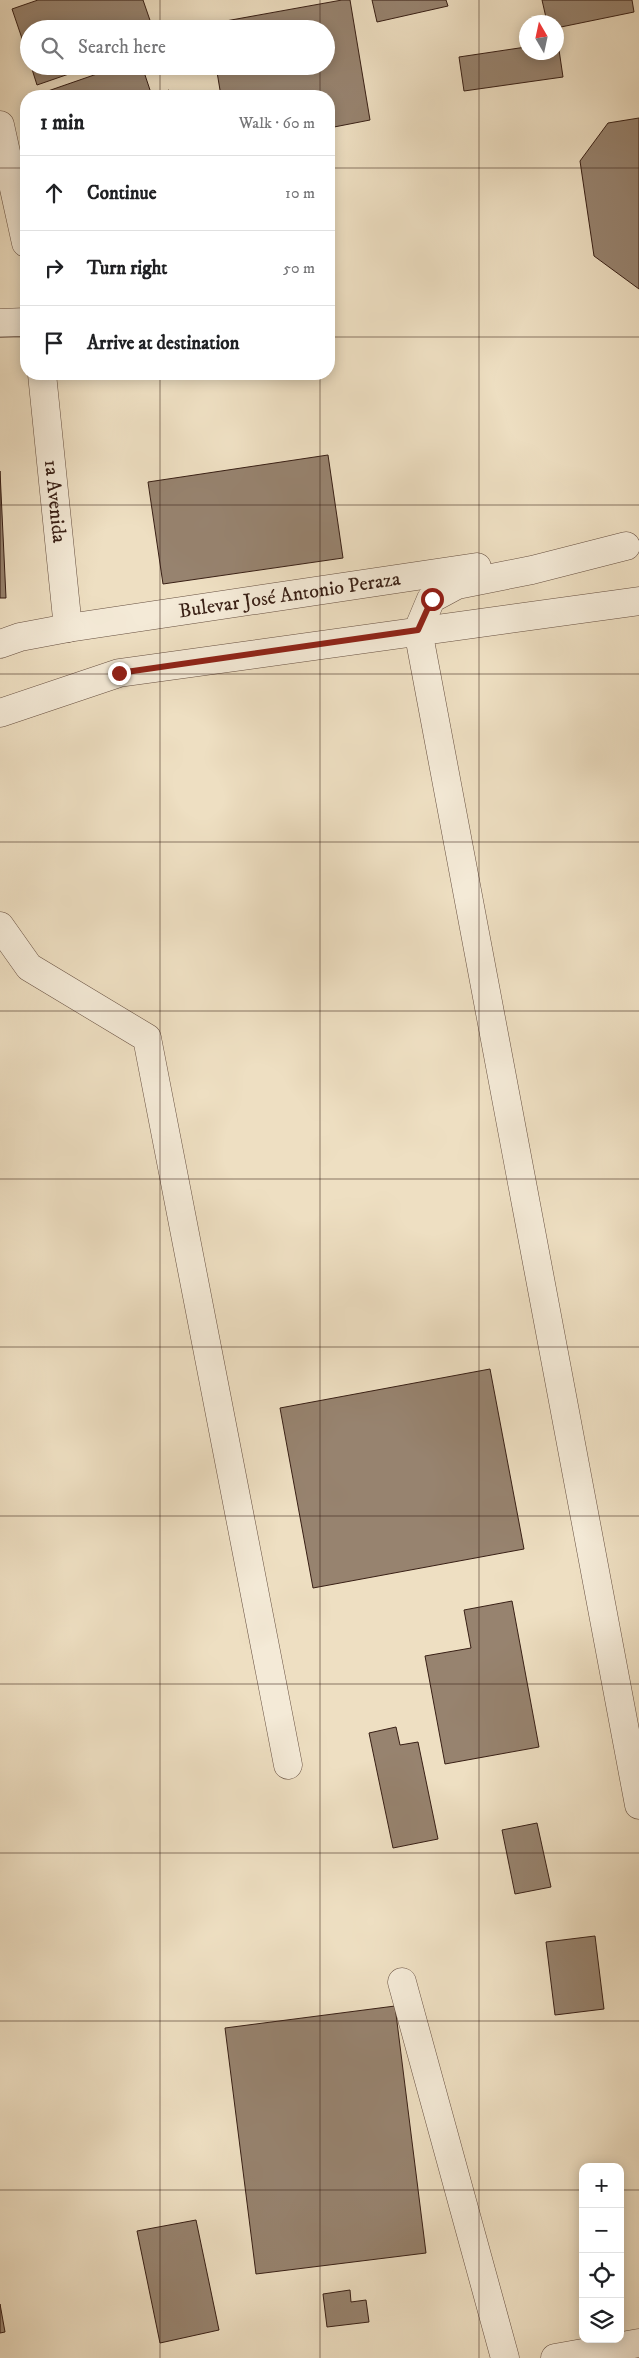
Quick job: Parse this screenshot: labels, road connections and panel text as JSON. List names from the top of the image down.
{
  "streets": {
    "street": ["1a Avenida", "Bulevar José Antonio Peraza"]
  },
  "crossings": [
    ["1a Avenida", "Bulevar José Antonio Peraza"]
  ],
  "north": "top",
  "page": {
    "search": "Search here",
    "heading": ["1 min", "Walk · 60 m"],
    "list": [
      ["Continue", "10 m"],
      ["Turn right", "50 m"],
      "Arrive at destination"
    ],
    "map_buttons": ["+", "−"]
  }
}
